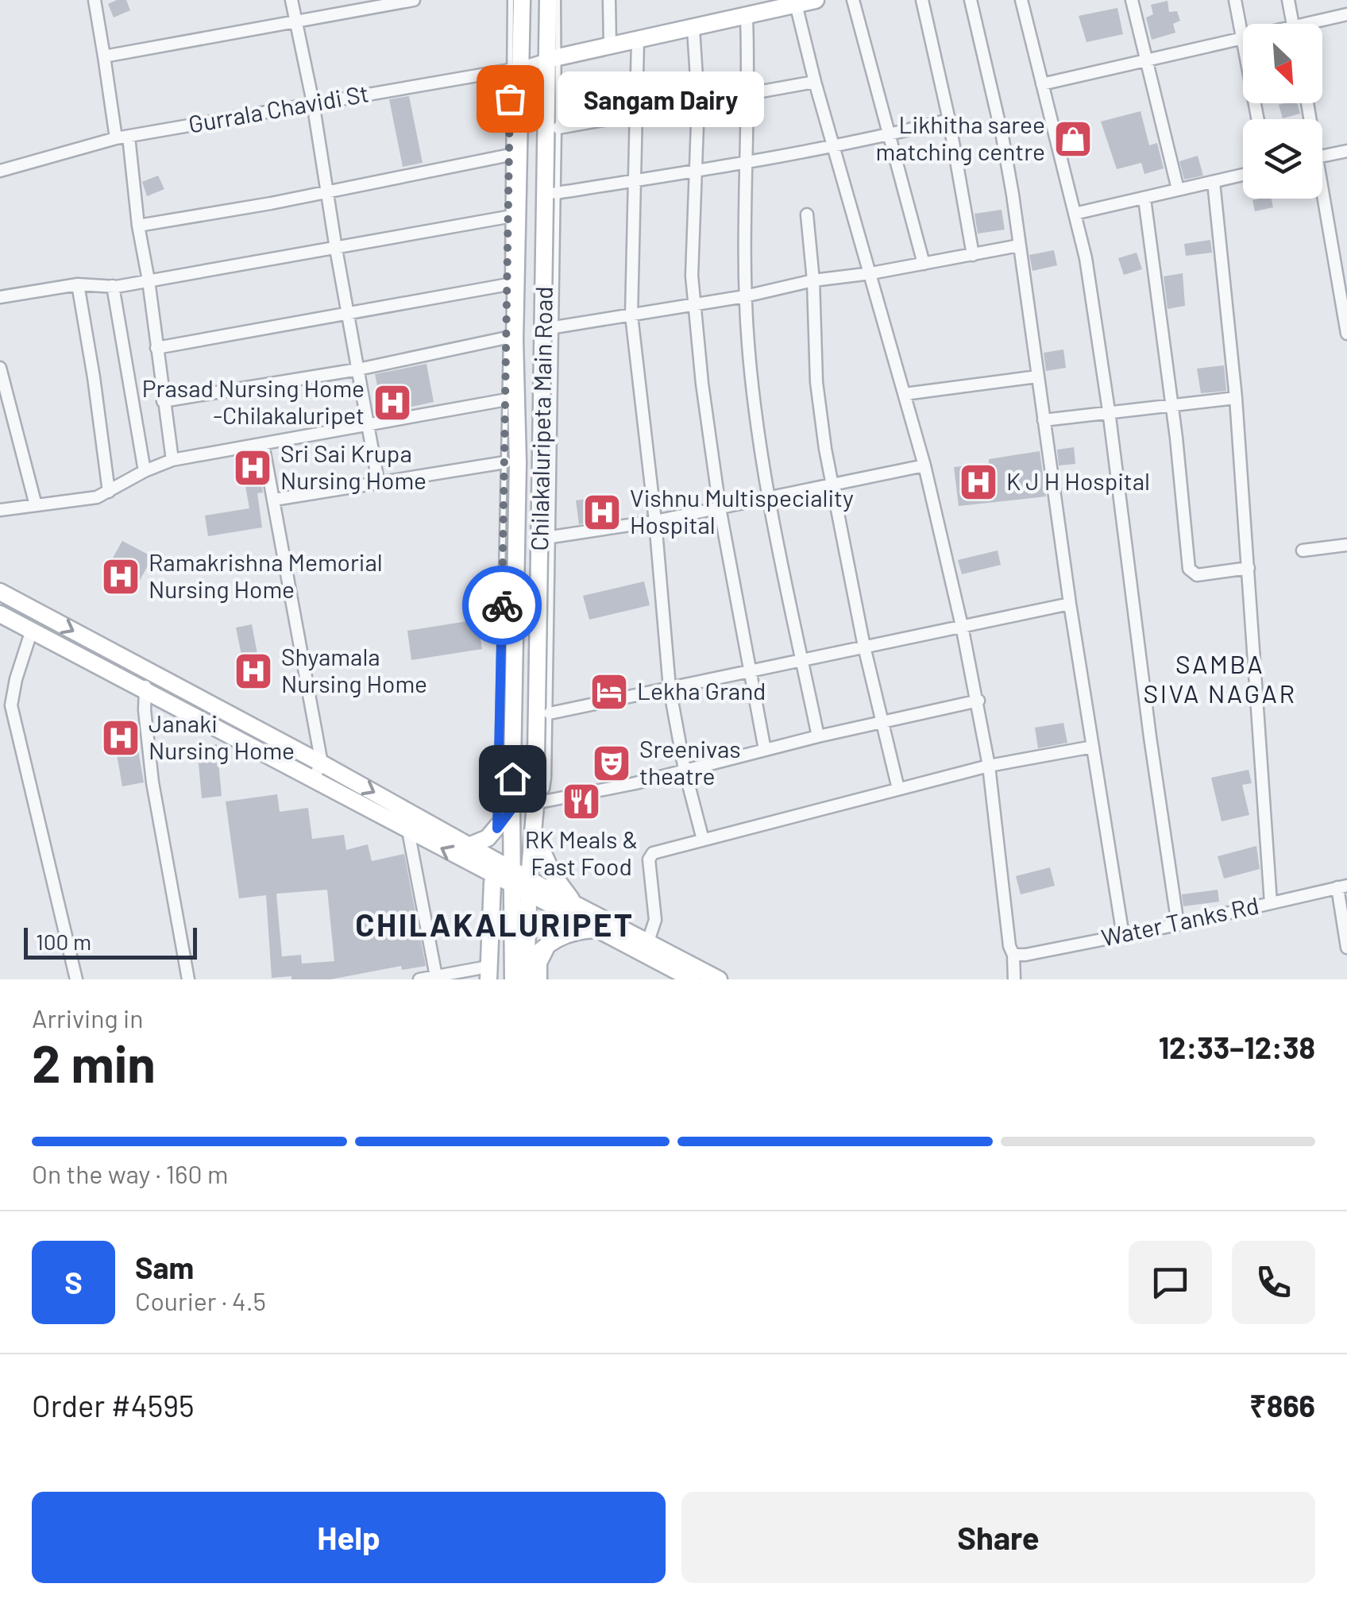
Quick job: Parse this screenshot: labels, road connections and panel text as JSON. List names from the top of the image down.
{
  "streets": {
    "main road": ["Chilakaluripeta Main Road"],
    "street": ["Gurrala Chavidi St", "Water Tanks Rd"]
  },
  "crossings": [
    ["Gurrala Chavidi St", "Chilakaluripeta Main Road"]
  ],
  "districts": ["SAMBA SIVA NAGAR", "CHILAKALURIPET"],
  "places": {
    "other": ["Sangam Dairy"],
    "shop": ["Likhitha saree matching centre"],
    "hospital": [
      "Prasad Nursing Home -Chilakaluripet",
      "Sri Sai Krupa Nursing Home",
      "K J H Hospital",
      "Vishnu Multispeciality Hospital",
      "Ramakrishna Memorial Nursing Home",
      "Shyamala Nursing Home",
      "Janaki Nursing Home"
    ],
    "hotel": ["Lekha Grand"],
    "theatre": ["Sreenivas theatre"],
    "restaurant": ["RK Meals & Fast Food"]
  },
  "scale_bar": "100 m",
  "north": "bottom right",
  "page": {
    "bubble": "Sangam Dairy",
    "scale": "100 m",
    "heading": ["2 min", "Arriving in", "12:33–12:38"],
    "panel": [
      "Sam",
      "Courier · 4.5",
      "Order #4595",
      "₹866"
    ],
    "bar": "On the way · 160 m",
    "round": "S",
    "buttons": ["Help", "Share"]
  }
}
